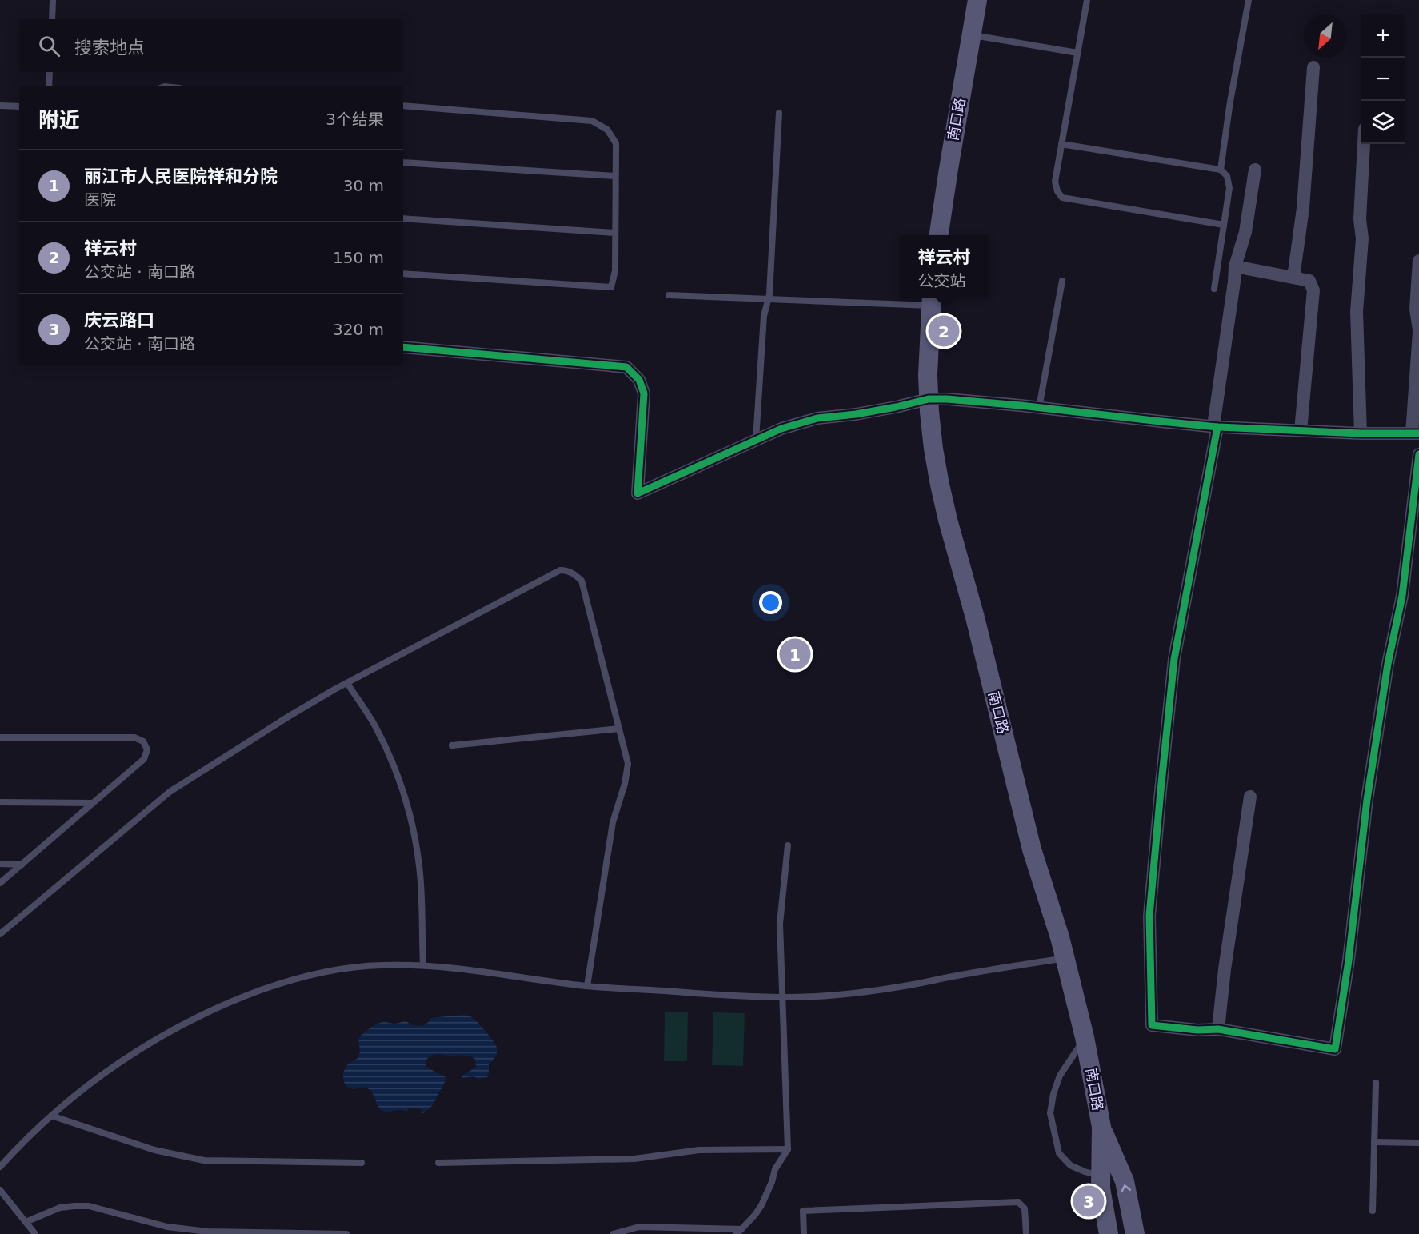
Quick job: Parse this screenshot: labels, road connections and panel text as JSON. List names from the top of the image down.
{
  "streets": {
    "main road": ["南口路"]
  },
  "north": "bottom left",
  "page": {
    "map_buttons": ["+", "−"],
    "search": "搜索地点",
    "heading": ["附近", "3个结果"],
    "list": [
      {
        "mark": "1",
        "name": "丽江市人民医院祥和分院",
        "note": "医院",
        "value": "30 m"
      },
      {
        "mark": "2",
        "name": "祥云村",
        "note": "公交站 · 南口路",
        "value": "150 m"
      },
      {
        "mark": "3",
        "name": "庆云路口",
        "note": "公交站 · 南口路",
        "value": "320 m"
      }
    ],
    "popup": ["祥云村", "公交站"],
    "pins": ["2", "1", "3"]
  }
}
